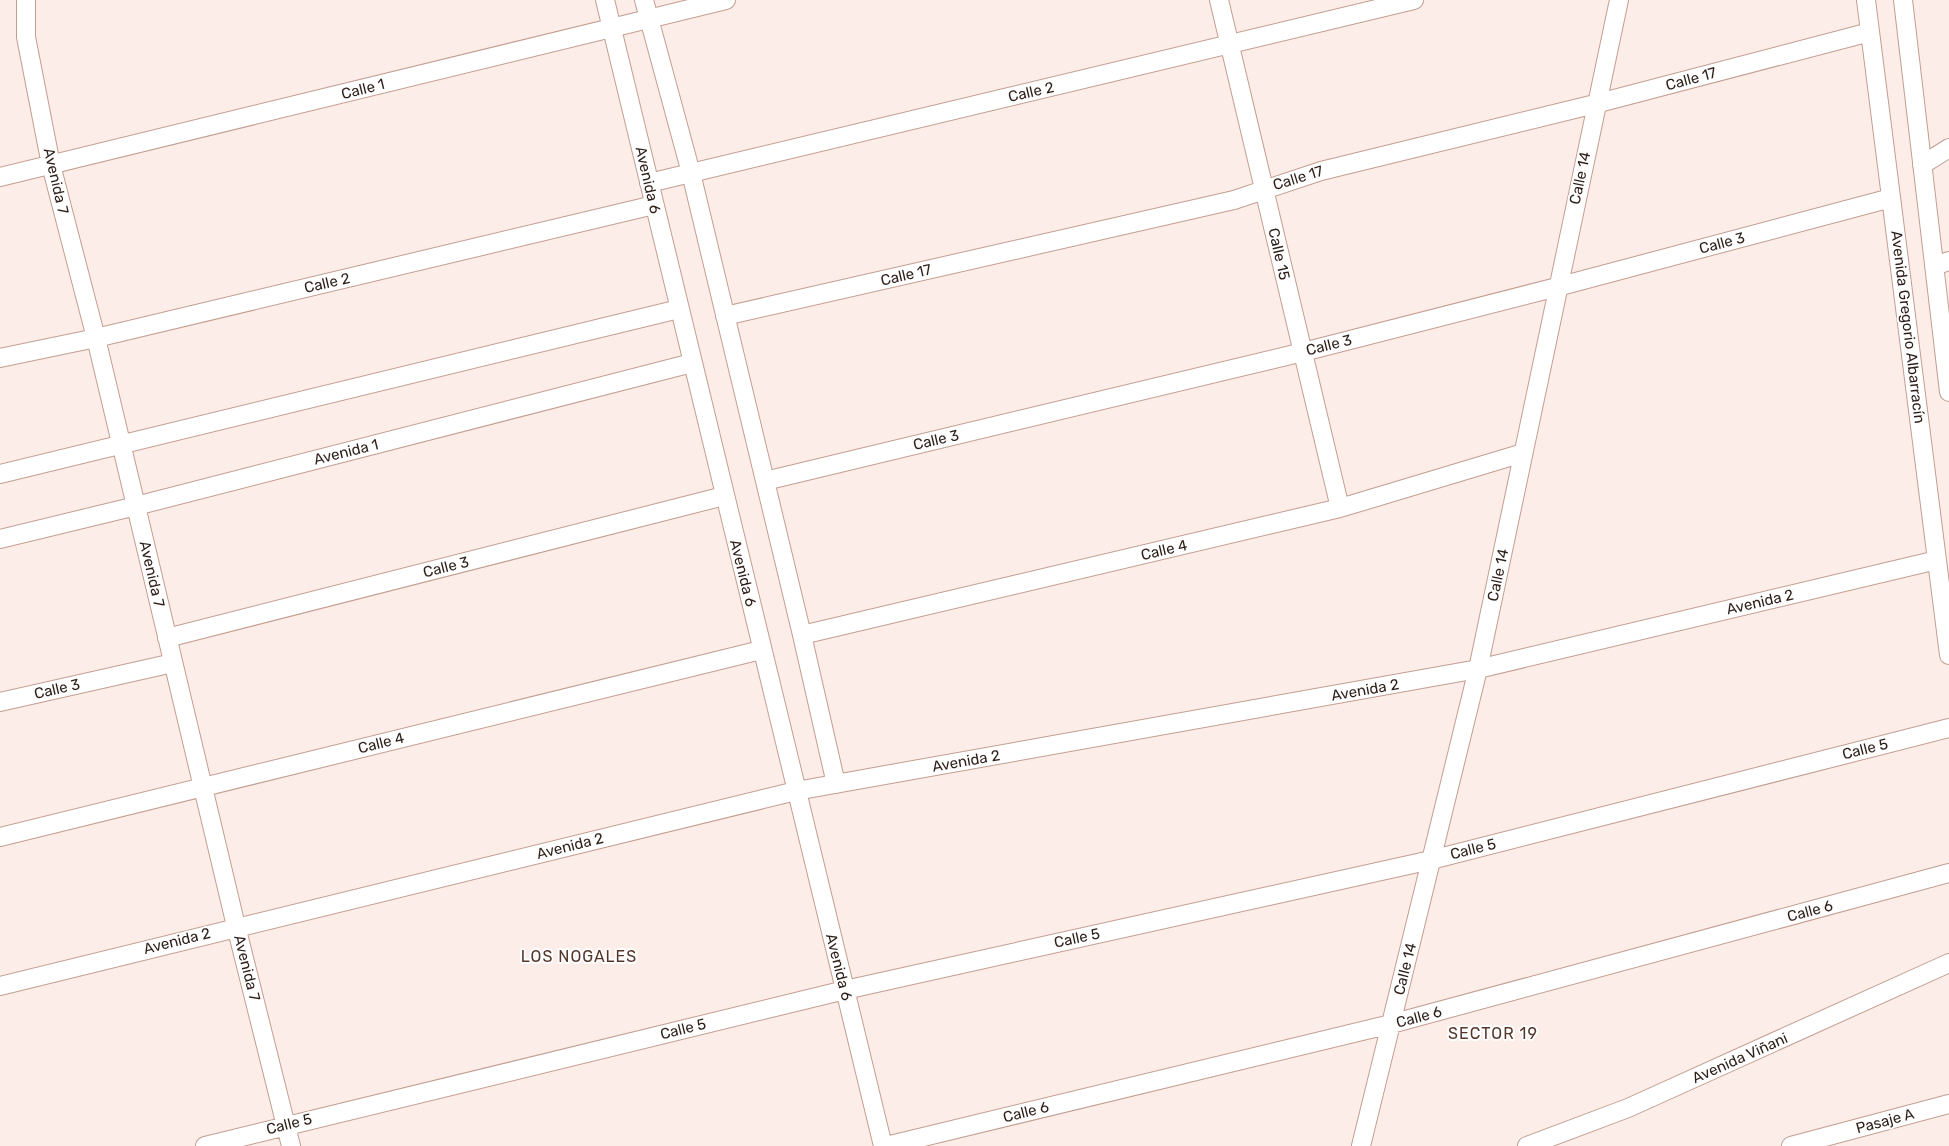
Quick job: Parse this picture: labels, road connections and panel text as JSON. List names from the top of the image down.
{
  "streets": {
    "street": [
      "Calle 17",
      "Calle 1",
      "Calle 2",
      "Calle 14",
      "Avenida 6",
      "Avenida 7",
      "Calle 3",
      "Calle 15",
      "Avenida Gregorio Albarracín",
      "Avenida 1",
      "Calle 4",
      "Avenida 2",
      "Calle 5",
      "Calle 6",
      "Avenida Viñani",
      "Pasaje A"
    ]
  },
  "crossings": [
    ["Calle 17", "Calle 14"],
    ["Calle 17", "Calle 15"],
    ["Calle 17", "Avenida Gregorio Albarracín"],
    ["Calle 1", "Avenida 6"],
    ["Calle 1", "Avenida 7"],
    ["Calle 2", "Avenida 6"],
    ["Calle 2", "Avenida 7"],
    ["Calle 2", "Calle 15"],
    ["Calle 14", "Calle 3"],
    ["Calle 14", "Calle 4"],
    ["Calle 14", "Avenida 2"],
    ["Calle 14", "Calle 5"],
    ["Calle 14", "Calle 6"],
    ["Avenida 6", "Calle 3"],
    ["Avenida 6", "Avenida 1"],
    ["Avenida 6", "Calle 4"],
    ["Avenida 6", "Avenida 2"],
    ["Avenida 6", "Calle 5"],
    ["Avenida 6", "Calle 6"],
    ["Avenida 7", "Calle 3"],
    ["Avenida 7", "Avenida 1"],
    ["Avenida 7", "Calle 4"],
    ["Avenida 7", "Avenida 2"],
    ["Avenida 7", "Calle 5"],
    ["Calle 3", "Calle 15"],
    ["Calle 3", "Avenida Gregorio Albarracín"],
    ["Calle 15", "Calle 4"],
    ["Avenida Gregorio Albarracín", "Avenida 2"]
  ],
  "districts": ["LOS NOGALES", "SECTOR 19"]
}
